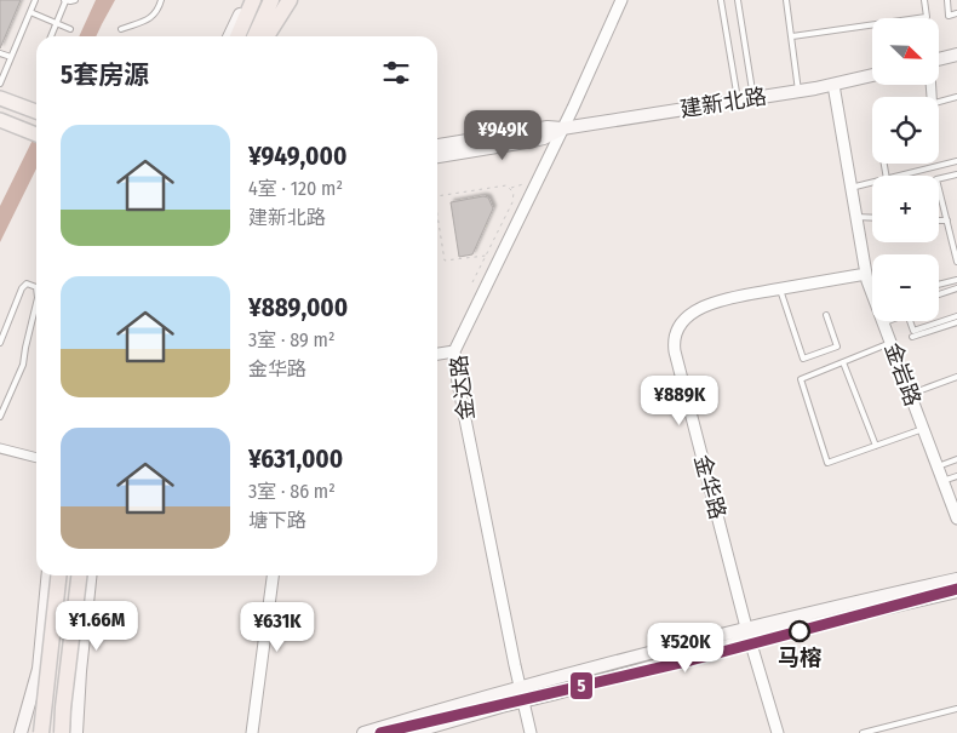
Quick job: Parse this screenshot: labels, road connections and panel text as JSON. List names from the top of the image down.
{
  "streets": {
    "main road": ["建新北路"],
    "street": ["金岩路", "金达路", "金华路"]
  },
  "crossings": [
    ["建新北路", "金岩路"],
    ["建新北路", "金达路"],
    ["金岩路", "金华路"]
  ],
  "places": ["马榕"],
  "lines": ["transit line 5"],
  "north": "bottom right",
  "page": {
    "map_buttons": ["+", "−"],
    "heading": "5套房源",
    "list": [
      {
        "name": "¥949,000",
        "note": "4室 · 120 m² · 建新北路"
      },
      {
        "name": "¥889,000",
        "note": "3室 · 89 m² · 金华路"
      },
      {
        "name": "¥631,000",
        "note": "3室 · 86 m² · 塘下路"
      }
    ],
    "price": [
      "¥949K",
      "¥889K",
      "¥1.66M",
      "¥631K",
      "¥520K"
    ]
  }
}
